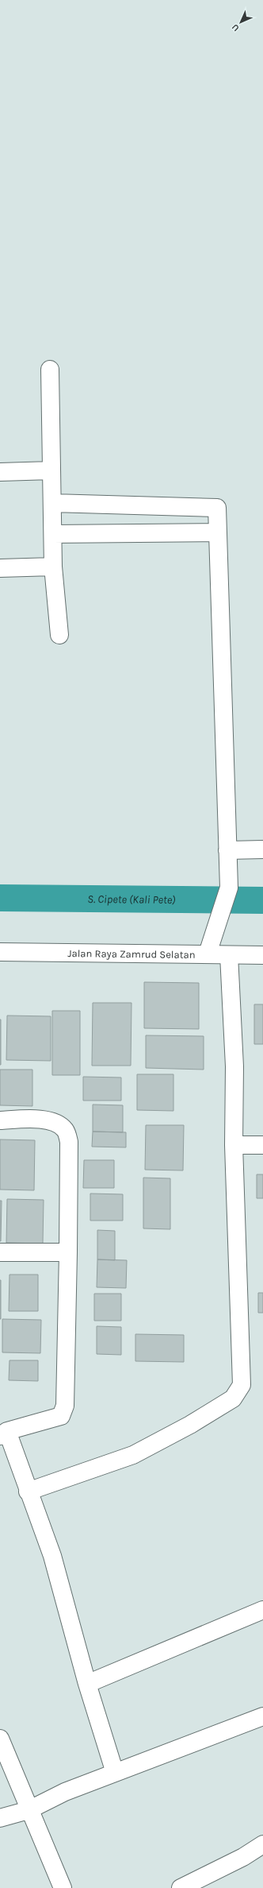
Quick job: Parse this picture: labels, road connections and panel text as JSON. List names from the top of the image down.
{
  "streets": {
    "street": ["Jalan Raya Zamrud Selatan"]
  },
  "water": ["S. Cipete (Kali Pete)"],
  "north": "bottom left"
}
